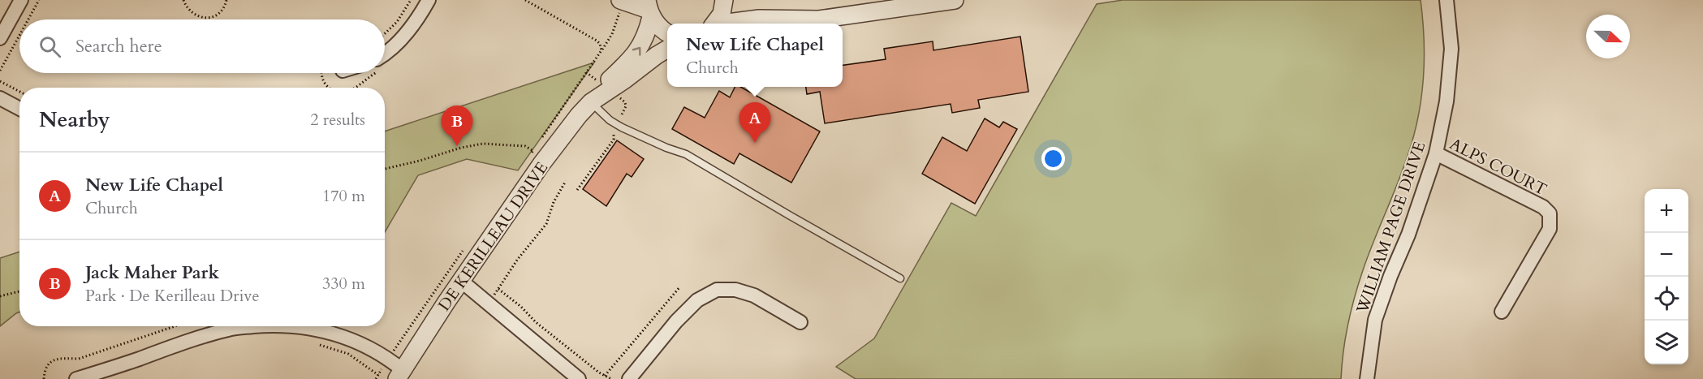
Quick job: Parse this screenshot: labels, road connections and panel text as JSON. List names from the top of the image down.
{
  "streets": {
    "street": ["ALPS COURT", "WILLIAM PAGE DRIVE", "DE KERILLEAU DRIVE"]
  },
  "crossings": [
    ["ALPS COURT", "WILLIAM PAGE DRIVE"]
  ],
  "north": "right",
  "page": {
    "search": "Search here",
    "popup": ["New Life Chapel", "Church"],
    "heading": ["Nearby", "2 results"],
    "pins": ["A", "B"],
    "list": [
      {
        "mark": "A",
        "name": "New Life Chapel",
        "note": "Church",
        "value": "170 m"
      },
      {
        "mark": "B",
        "name": "Jack Maher Park",
        "note": "Park · De Kerilleau Drive",
        "value": "330 m"
      }
    ],
    "map_buttons": ["+", "−"]
  }
}
